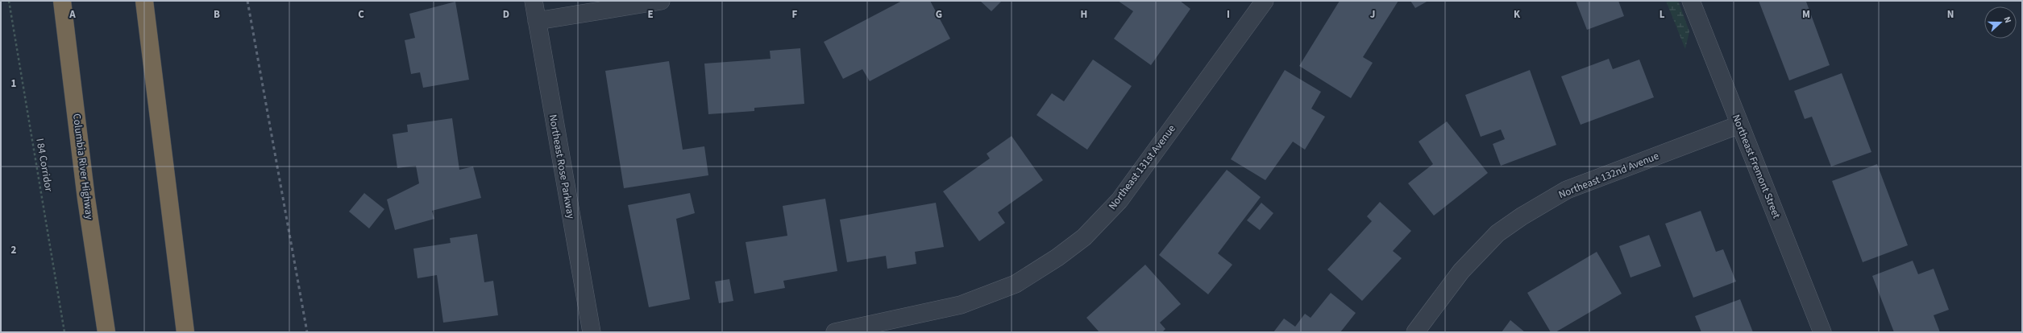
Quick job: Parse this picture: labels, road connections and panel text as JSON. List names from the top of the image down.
{
  "streets": {
    "highway": ["Columbia River Highway"],
    "street": [
      "Northeast Rose Parkway",
      "Northeast Fremont Street",
      "Northeast 131st Avenue",
      "Northeast 132nd Avenue"
    ],
    "path": ["I 84 Corridor"]
  },
  "crossings": [
    ["Northeast Fremont Street", "Northeast 132nd Avenue"]
  ],
  "north": "right",
  "grid": {
    "columns": [
      "A",
      "B",
      "C",
      "D",
      "E",
      "F",
      "G",
      "H",
      "I",
      "J",
      "K",
      "L",
      "M",
      "N"
    ],
    "rows": ["1", "2"]
  }
}
